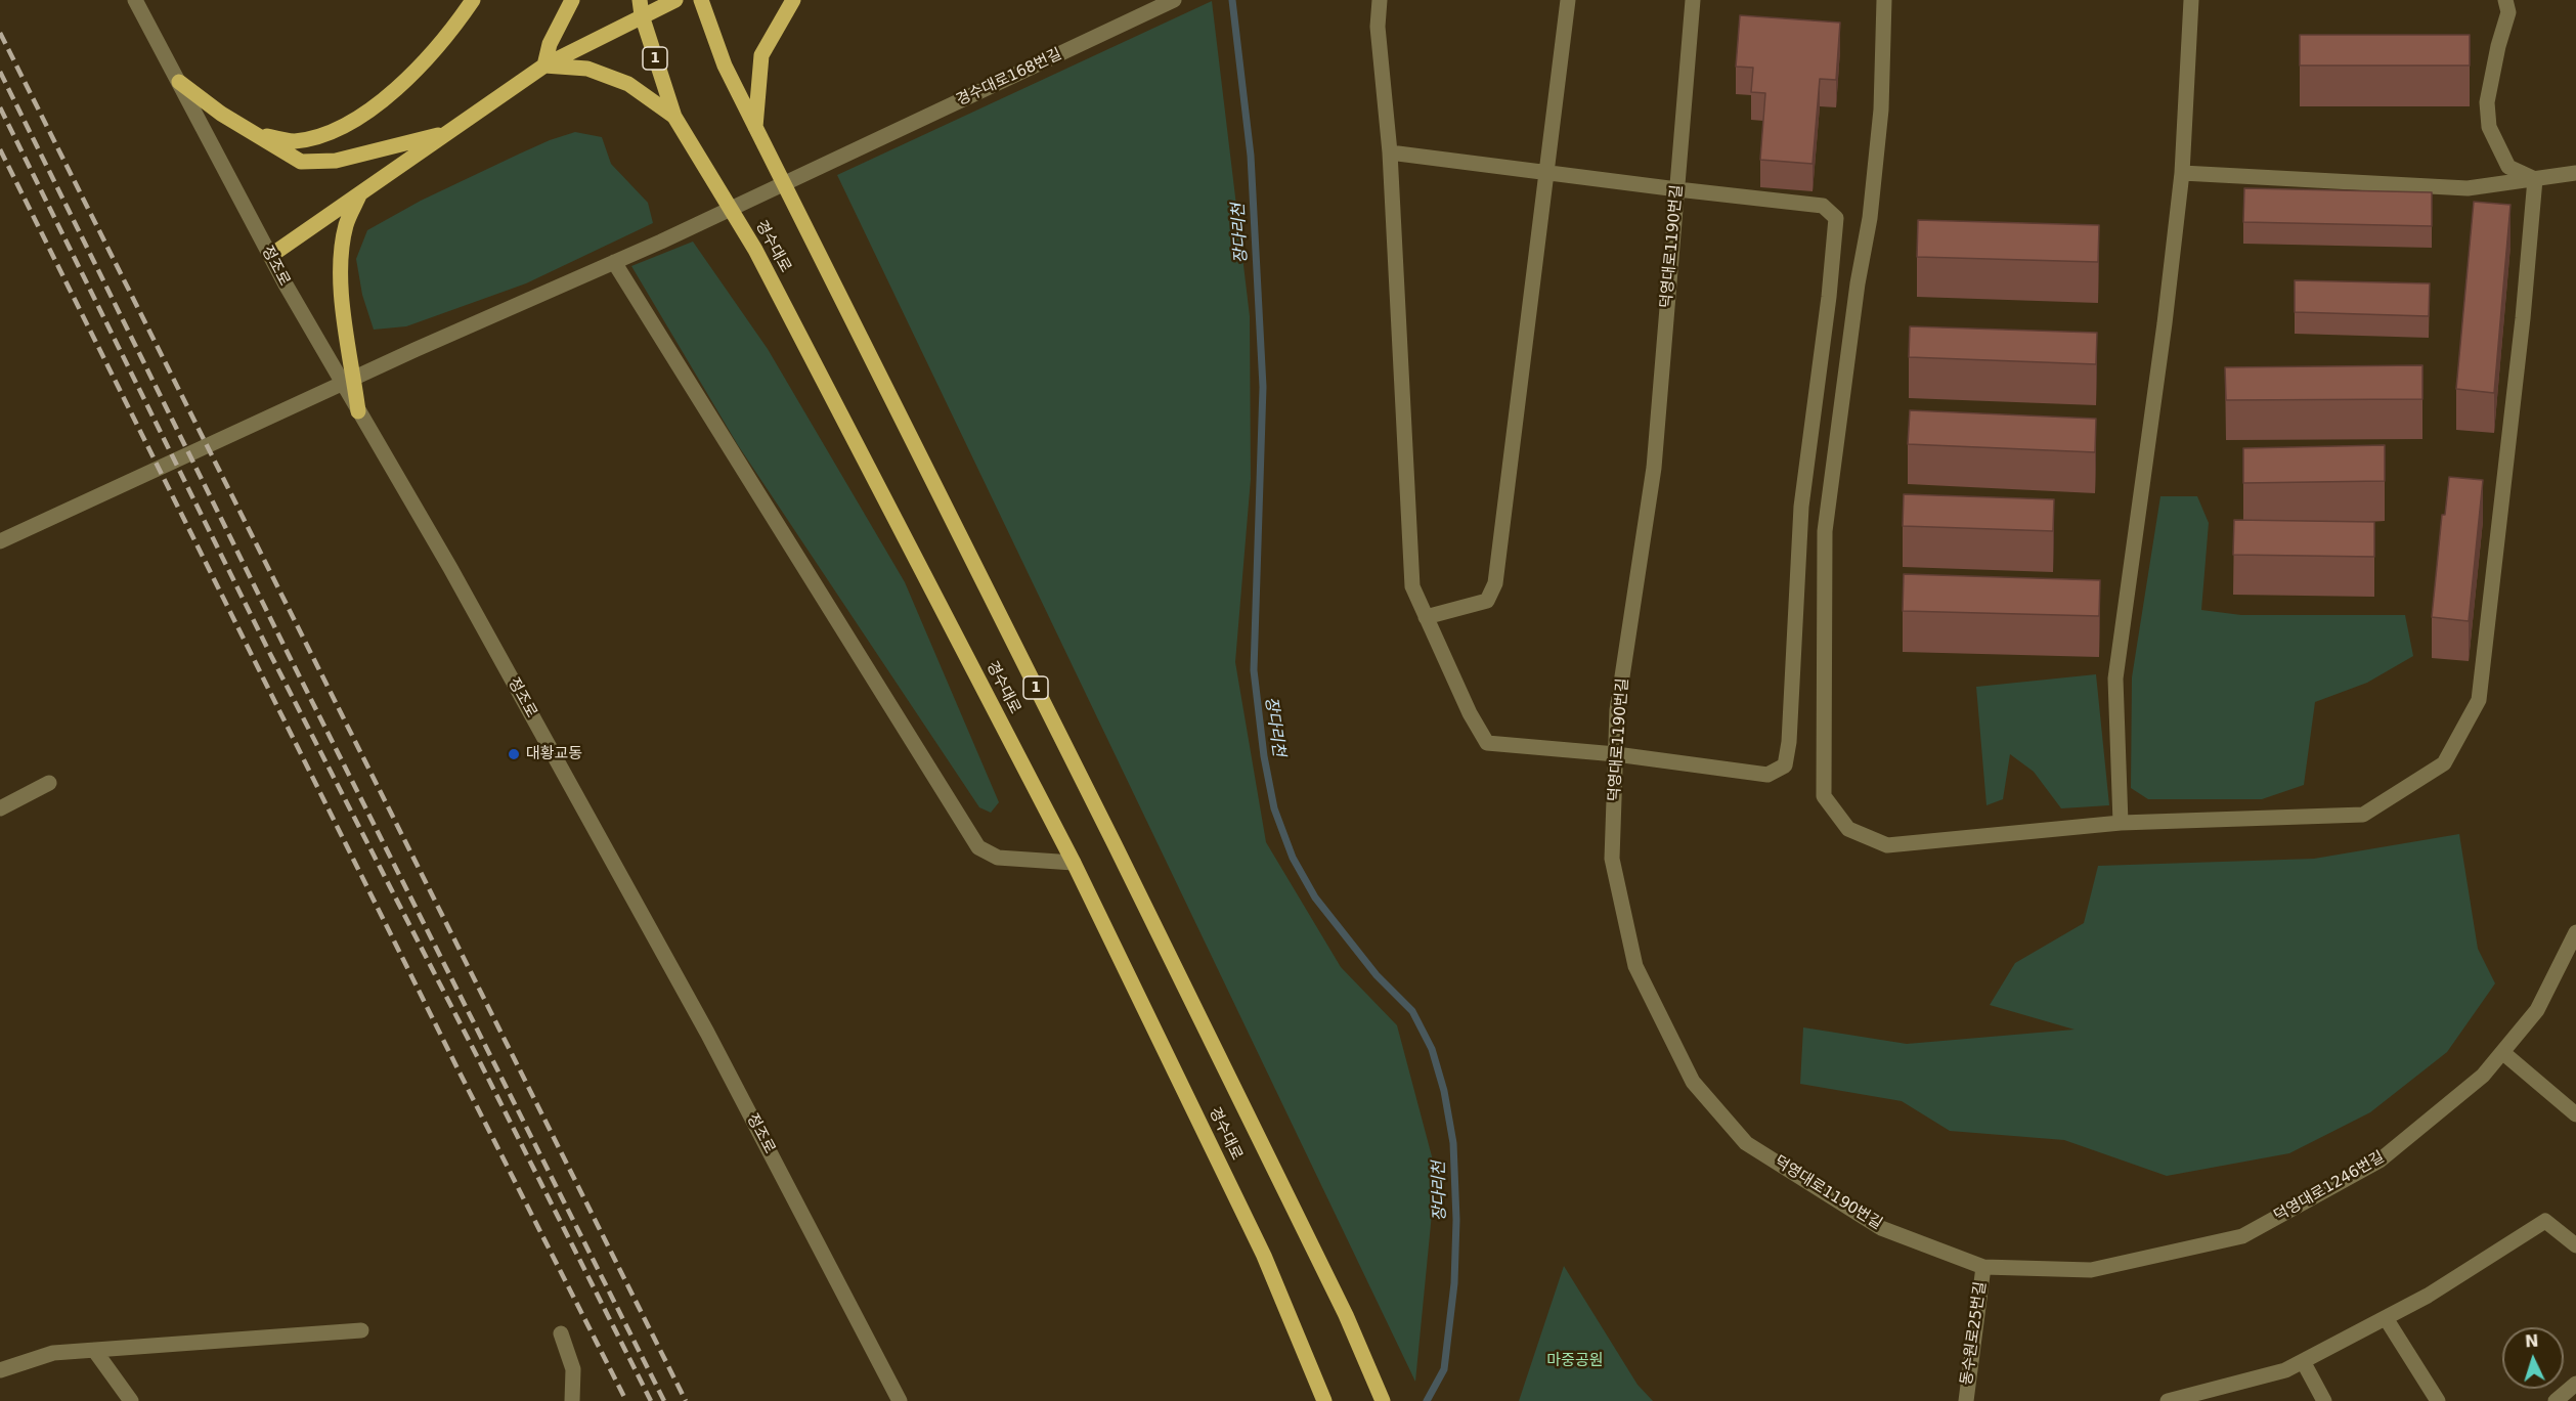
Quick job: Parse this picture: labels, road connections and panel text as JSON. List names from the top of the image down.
{
  "streets": {
    "main road": ["1", "경수대로"],
    "street": [
      "경수대로168번길",
      "덕영대로1190번길",
      "정조로",
      "덕영대로1246번길",
      "동수원로25번길"
    ]
  },
  "crossings": [
    ["덕영대로1190번길", "덕영대로1246번길"],
    ["덕영대로1190번길", "동수원로25번길"],
    ["덕영대로1246번길", "동수원로25번길"]
  ],
  "water": ["장다리천"],
  "parks": ["마중공원"],
  "places": ["대황교동"],
  "north": "top"
}
